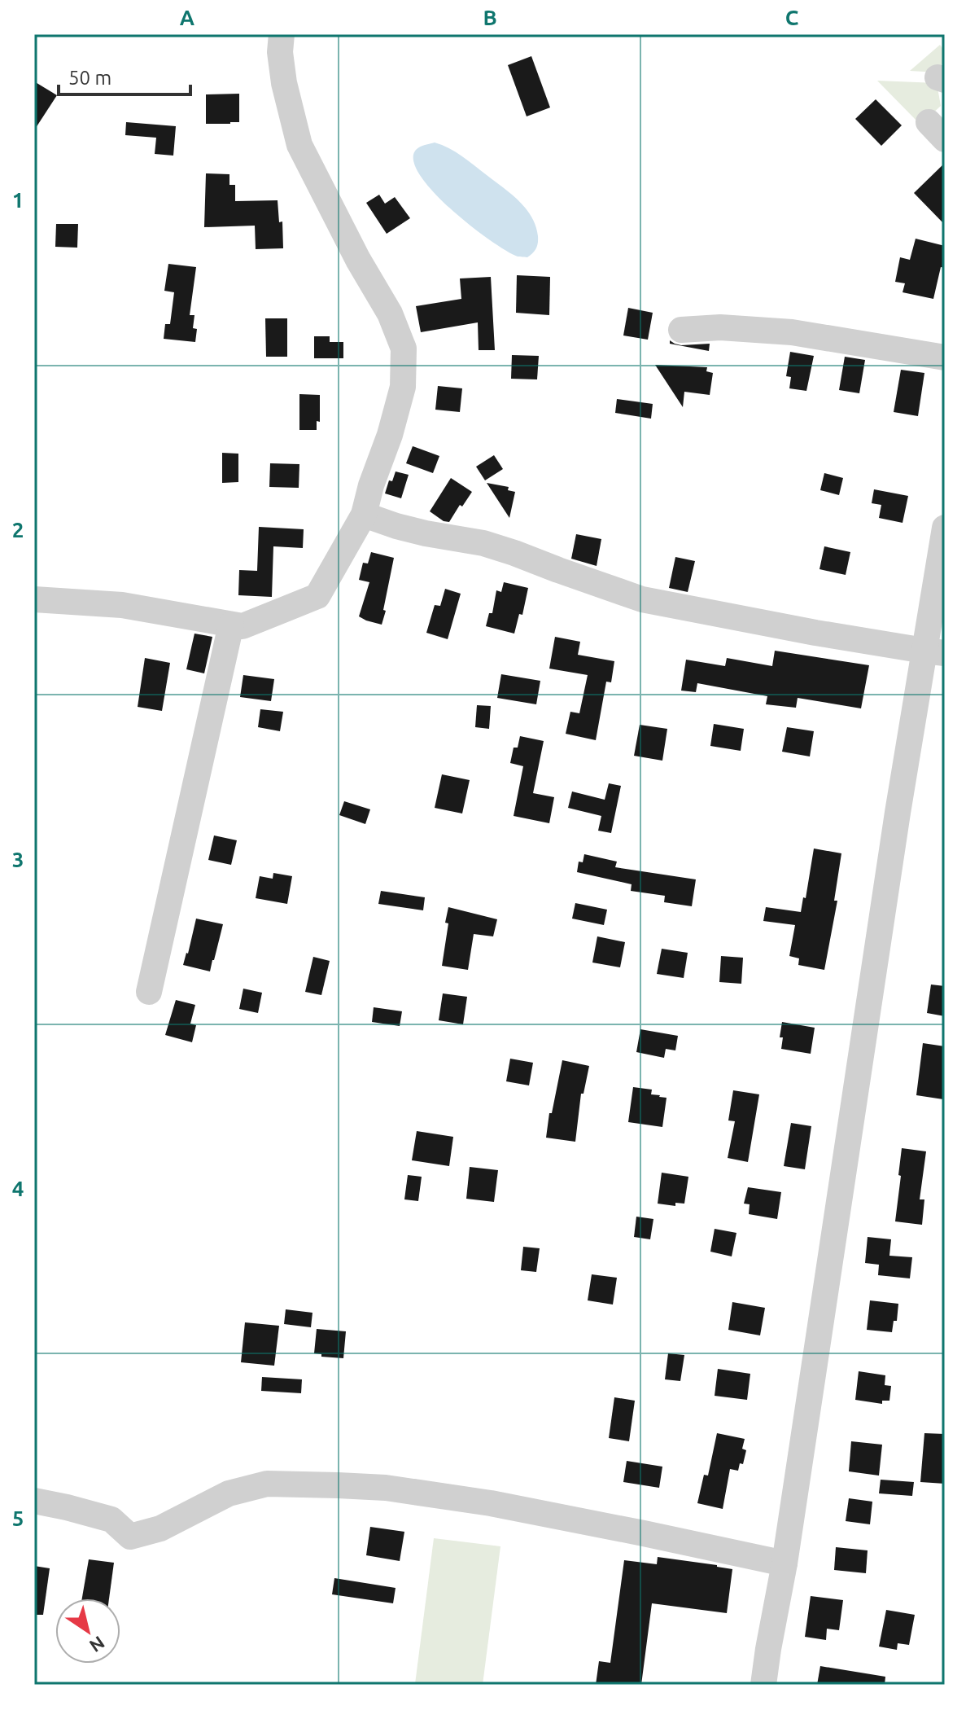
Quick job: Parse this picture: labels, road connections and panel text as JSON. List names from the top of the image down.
{
  "scale_bar": "50 m",
  "north": "bottom right",
  "grid": {
    "columns": ["A", "B", "C"],
    "rows": [
      "1",
      "2",
      "3",
      "4",
      "5"
    ]
  }
}
